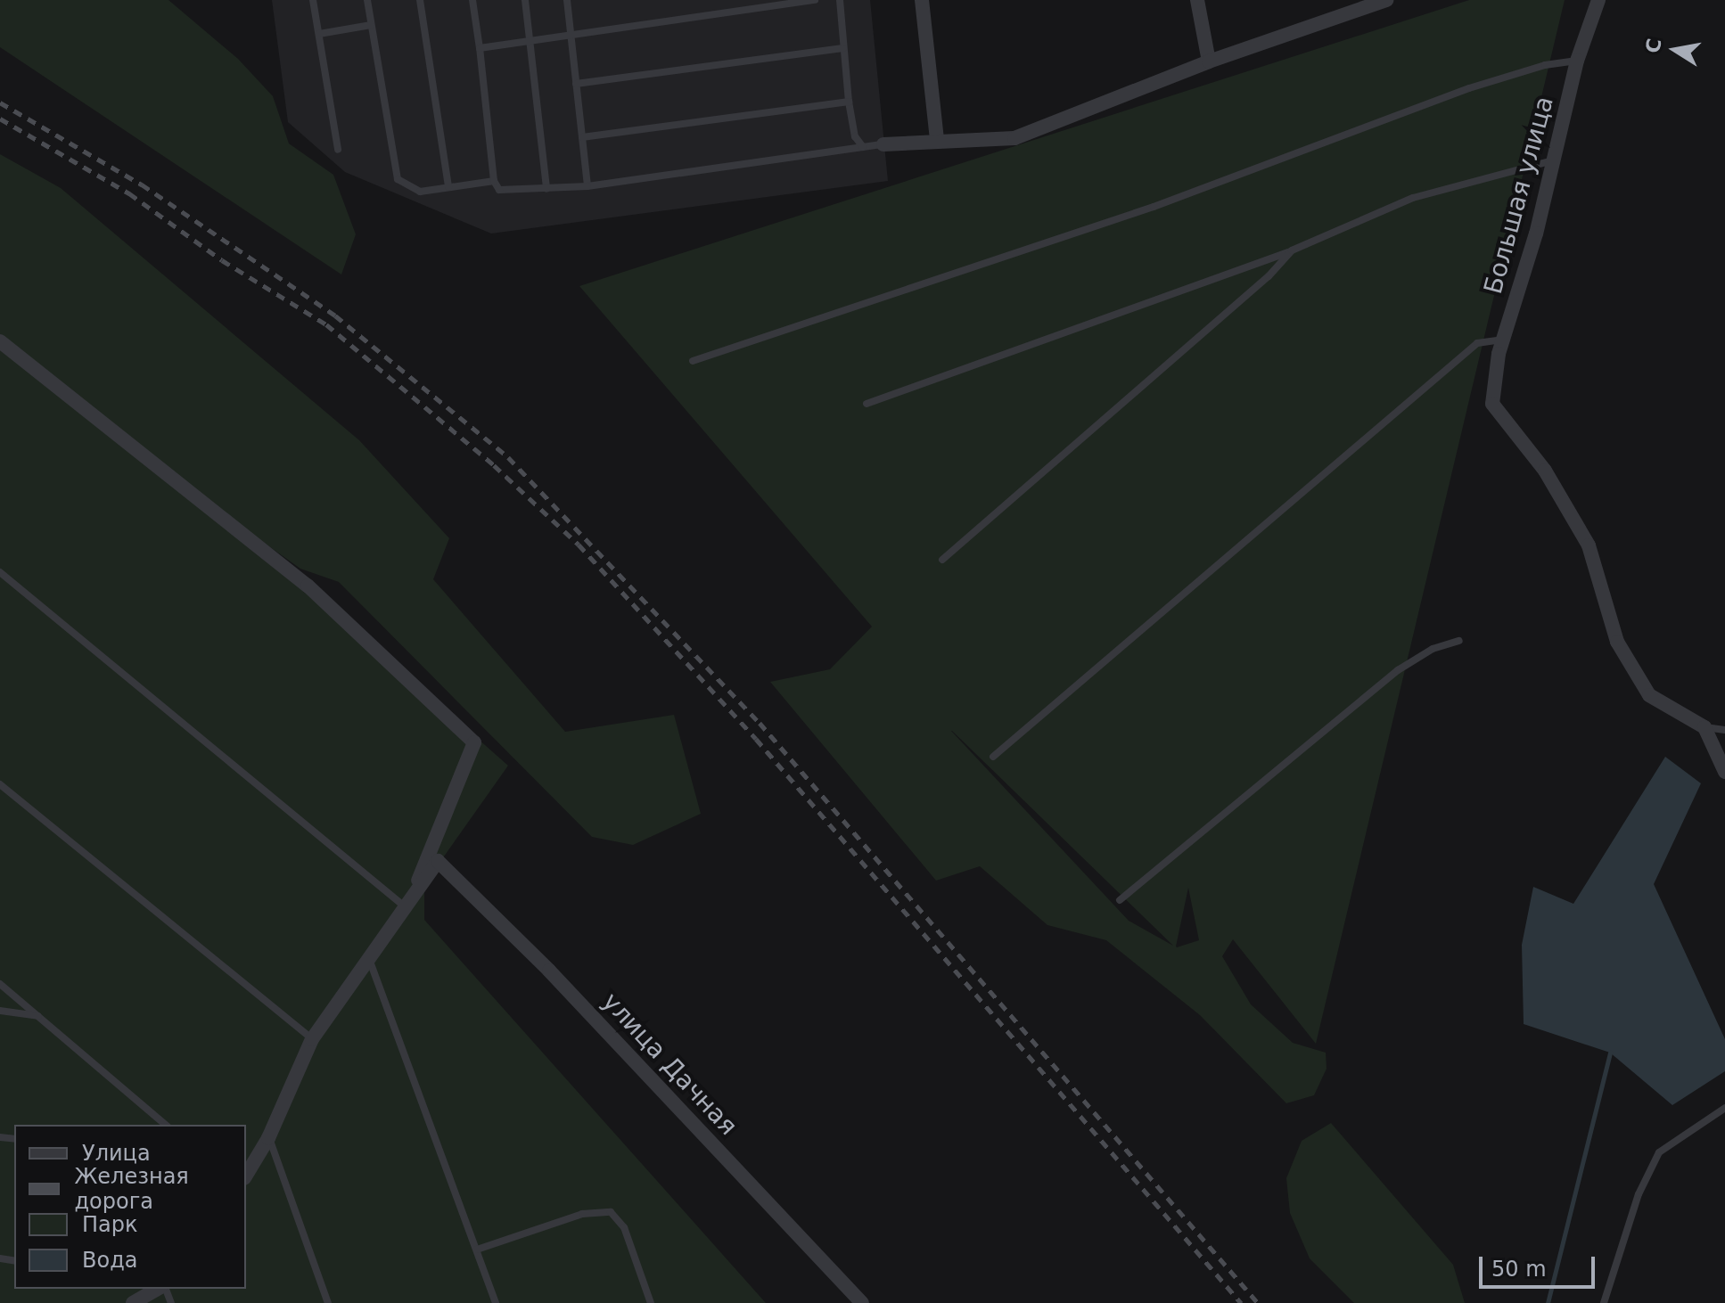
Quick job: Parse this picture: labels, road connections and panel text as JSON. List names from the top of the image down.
{
  "streets": {
    "street": ["Большая улица", "улица Дачная"]
  },
  "legend": [
    "Улица",
    "Железная дорога",
    "Парк",
    "Вода"
  ],
  "scale_bar": "50 m",
  "north": "left"
}
